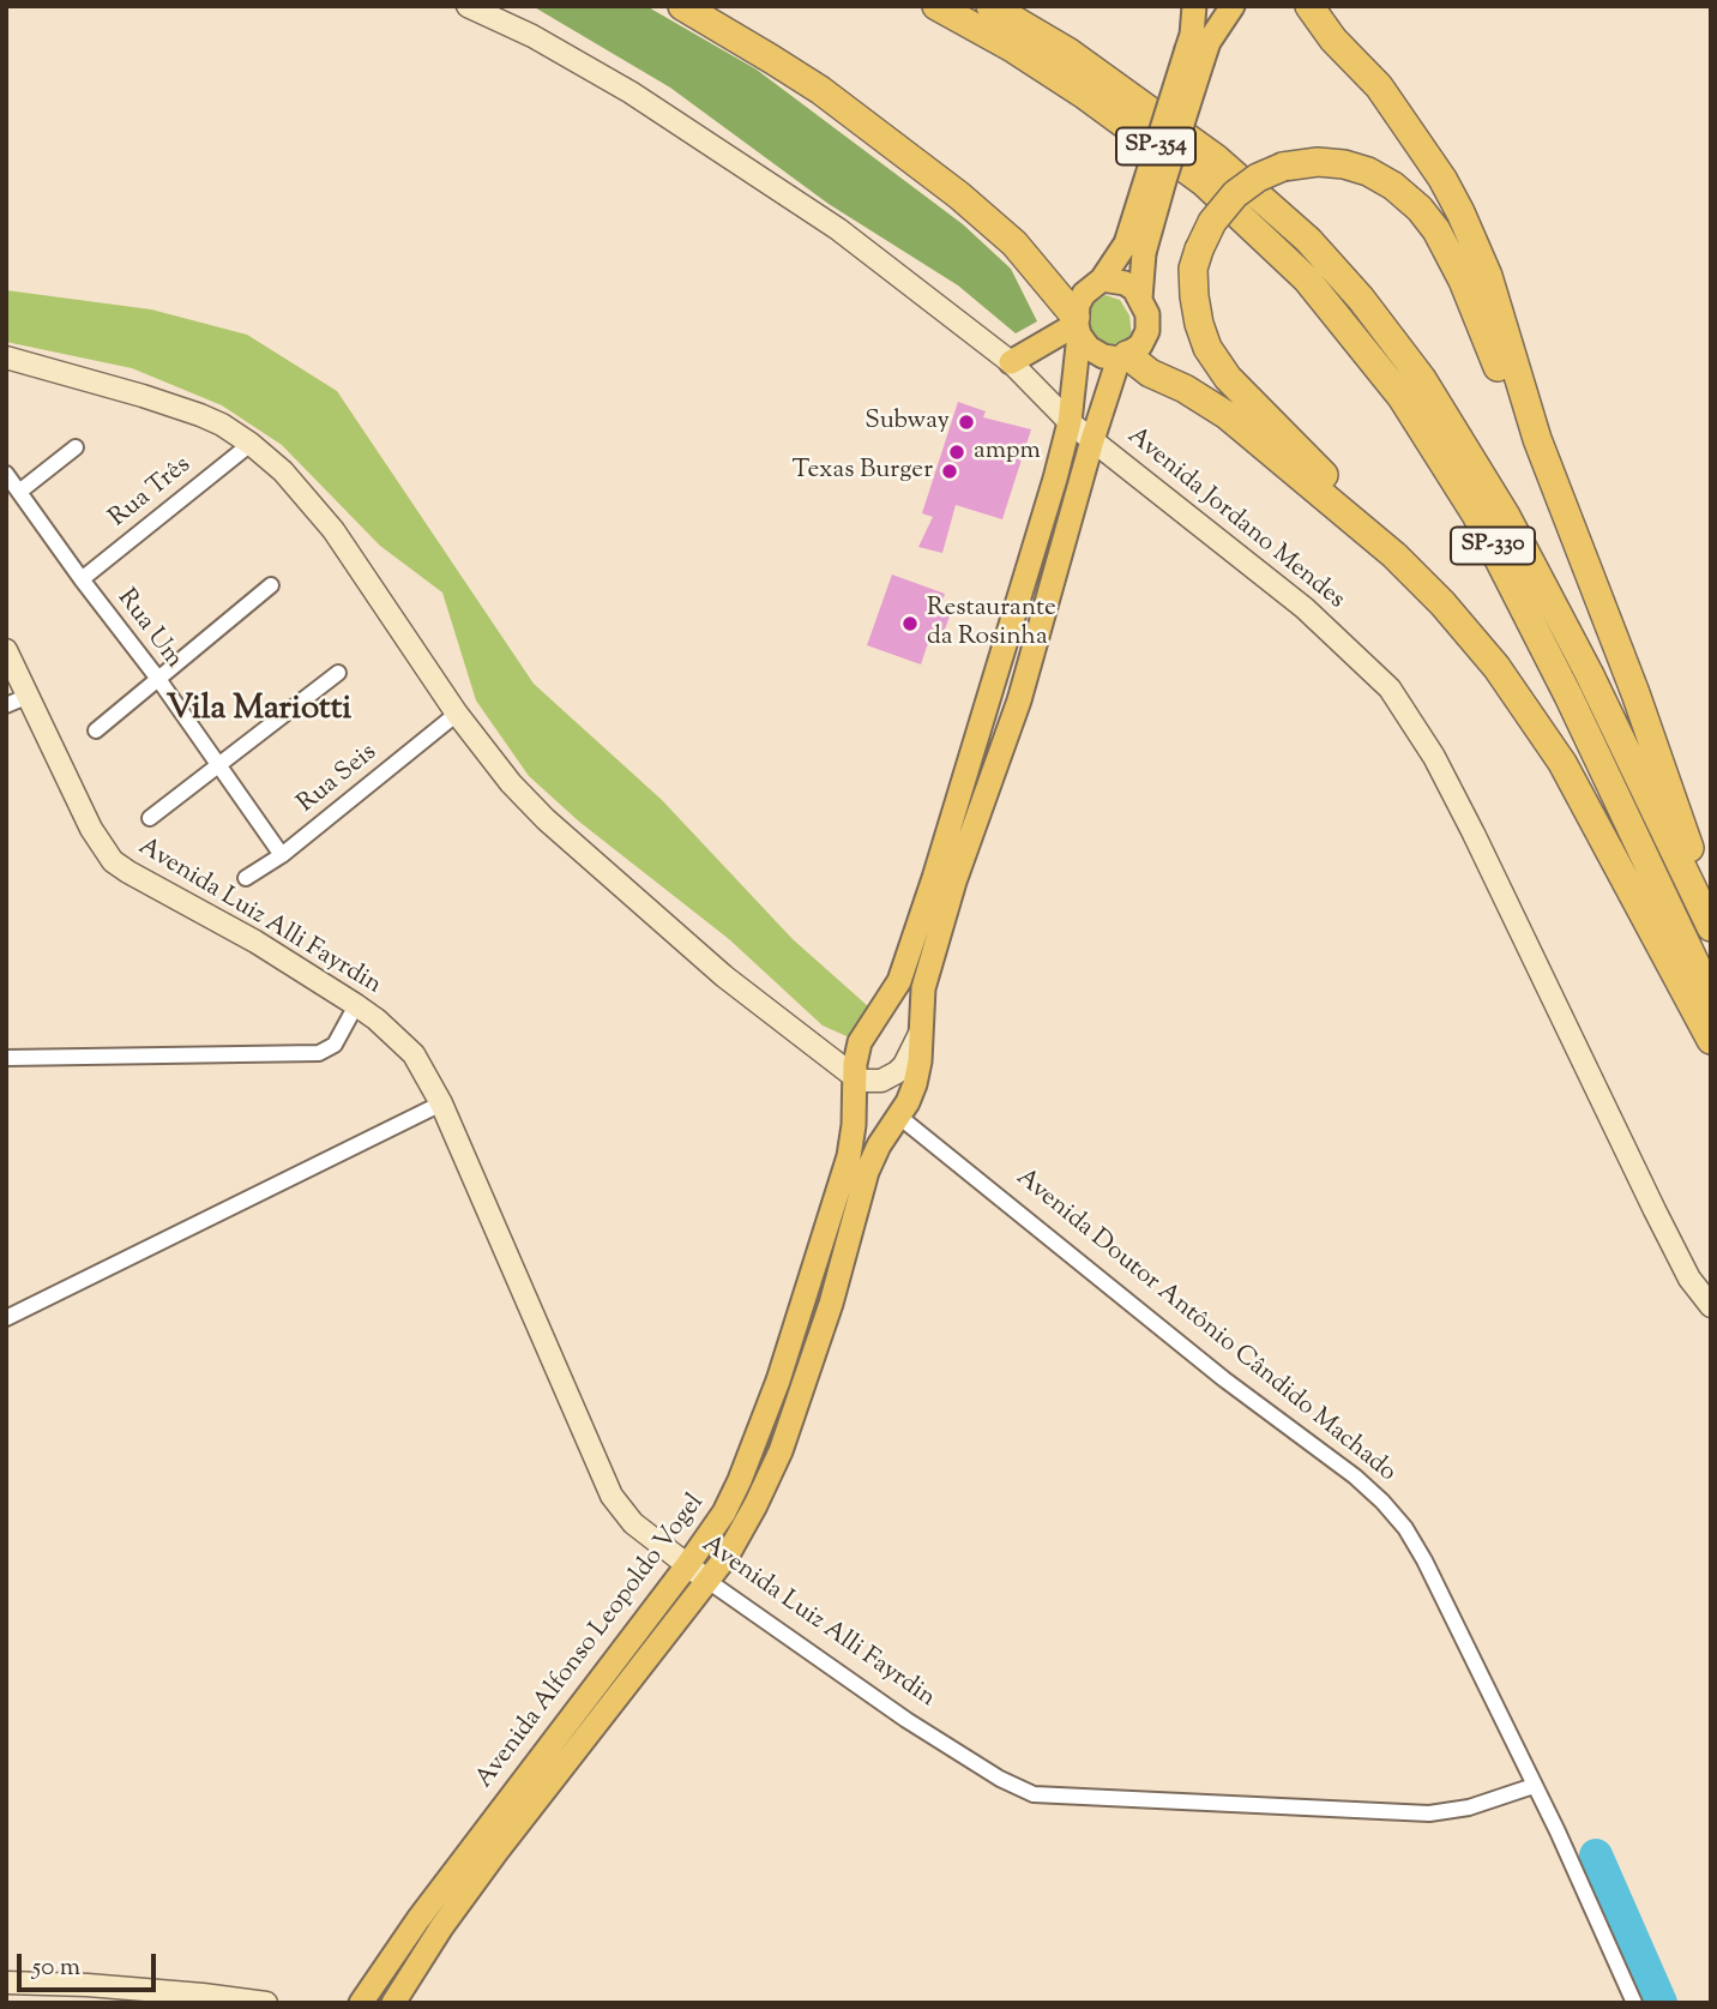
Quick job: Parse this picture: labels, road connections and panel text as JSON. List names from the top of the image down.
{
  "streets": {
    "highway": ["SP-330"],
    "main road": ["SP-354", "Avenida Alfonso Leopoldo Vogel"],
    "street": [
      "Rua Três",
      "Avenida Jordano Mendes",
      "Rua Um",
      "Rua Seis",
      "Avenida Luiz Alli Fayrdin",
      "Avenida Doutor Antônio Cândido Machado"
    ]
  },
  "crossings": [
    ["SP-354", "Avenida Jordano Mendes"],
    ["SP-354", "Avenida Alfonso Leopoldo Vogel"],
    ["Rua Três", "Rua Um"],
    ["Avenida Jordano Mendes", "Avenida Alfonso Leopoldo Vogel"],
    ["Rua Um", "Rua Seis"],
    ["Avenida Luiz Alli Fayrdin", "Avenida Doutor Antônio Cândido Machado"],
    ["Avenida Luiz Alli Fayrdin", "Avenida Alfonso Leopoldo Vogel"],
    ["Avenida Doutor Antônio Cândido Machado", "Avenida Alfonso Leopoldo Vogel"]
  ],
  "districts": ["Vila Mariotti"],
  "places": [
    "Subway",
    "ampm",
    "Texas Burger",
    "Restaurante da Rosinha"
  ],
  "scale_bar": "50 m"
}
